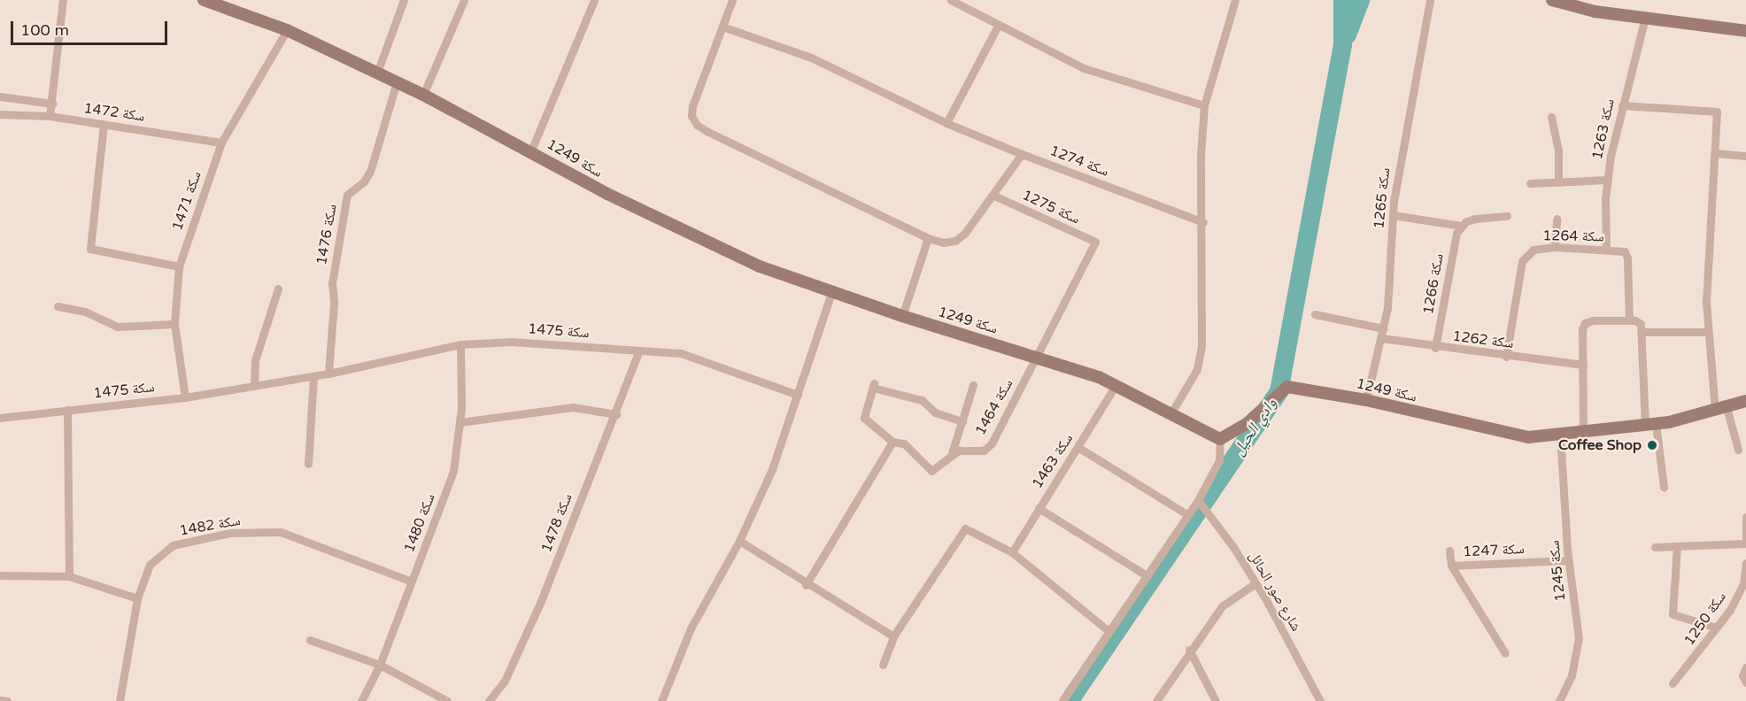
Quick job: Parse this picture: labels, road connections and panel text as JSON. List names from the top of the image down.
{
  "streets": {
    "street": [
      "سكة 1472",
      "سكة 1263",
      "سكة 1249",
      "سكة 1274",
      "سكة 1265",
      "سكة 1471",
      "سكة 1275",
      "سكة 1476",
      "سكة 1264",
      "سكة 1266",
      "سكة 1475",
      "سكة 1262",
      "سكة 1464",
      "سكة 1463",
      "سكة 1480",
      "سكة 1478",
      "سكة 1482",
      "سكة 1247",
      "سكة 1245",
      "شارع صور الحائل",
      "سكة 1250"
    ]
  },
  "crossings": [
    ["سكة 1472", "سكة 1471"],
    ["سكة 1263", "سكة 1264"],
    ["سكة 1249", "سكة 1265"],
    ["سكة 1249", "سكة 1471"],
    ["سكة 1249", "سكة 1476"],
    ["سكة 1249", "سكة 1464"],
    ["سكة 1249", "سكة 1463"],
    ["سكة 1249", "سكة 1245"],
    ["سكة 1265", "سكة 1262"],
    ["سكة 1471", "سكة 1475"],
    ["سكة 1275", "سكة 1464"],
    ["سكة 1476", "سكة 1475"],
    ["سكة 1264", "سكة 1262"],
    ["سكة 1266", "سكة 1262"],
    ["سكة 1475", "سكة 1480"],
    ["سكة 1475", "سكة 1478"],
    ["سكة 1480", "سكة 1482"],
    ["سكة 1247", "سكة 1245"]
  ],
  "water": ["وادي الحيل"],
  "places": ["Coffee Shop"],
  "scale_bar": "100 m"
}
